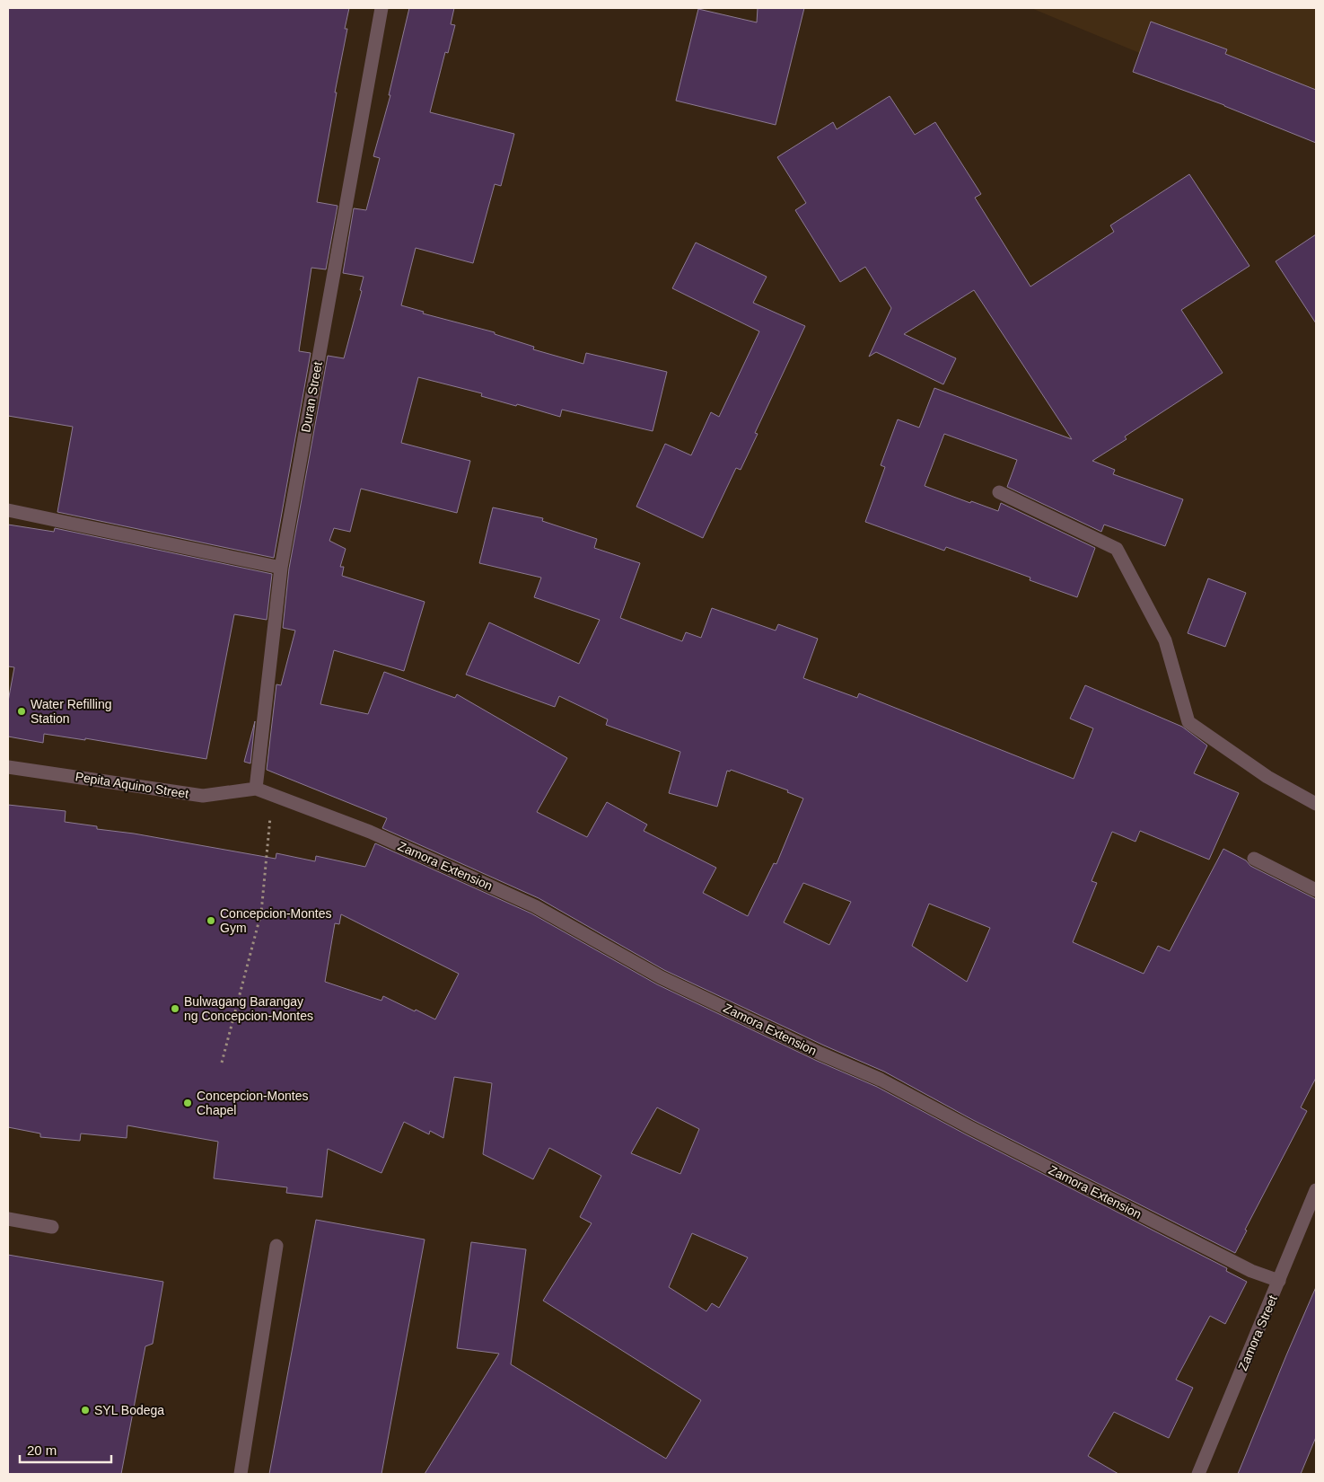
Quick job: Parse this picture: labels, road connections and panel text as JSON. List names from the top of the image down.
{
  "streets": {
    "street": [
      "Duran Street",
      "Pepita Aquino Street",
      "Zamora Extension",
      "Zamora Street"
    ]
  },
  "crossings": [
    ["Duran Street", "Pepita Aquino Street"],
    ["Duran Street", "Zamora Extension"],
    ["Pepita Aquino Street", "Zamora Extension"],
    ["Zamora Extension", "Zamora Street"]
  ],
  "places": [
    "Water Refilling Station",
    "Concepcion-Montes Gym",
    "Bulwagang Barangay ng Concepcion-Montes",
    "Concepcion-Montes Chapel",
    "SYL Bodega"
  ],
  "scale_bar": "20 m"
}
